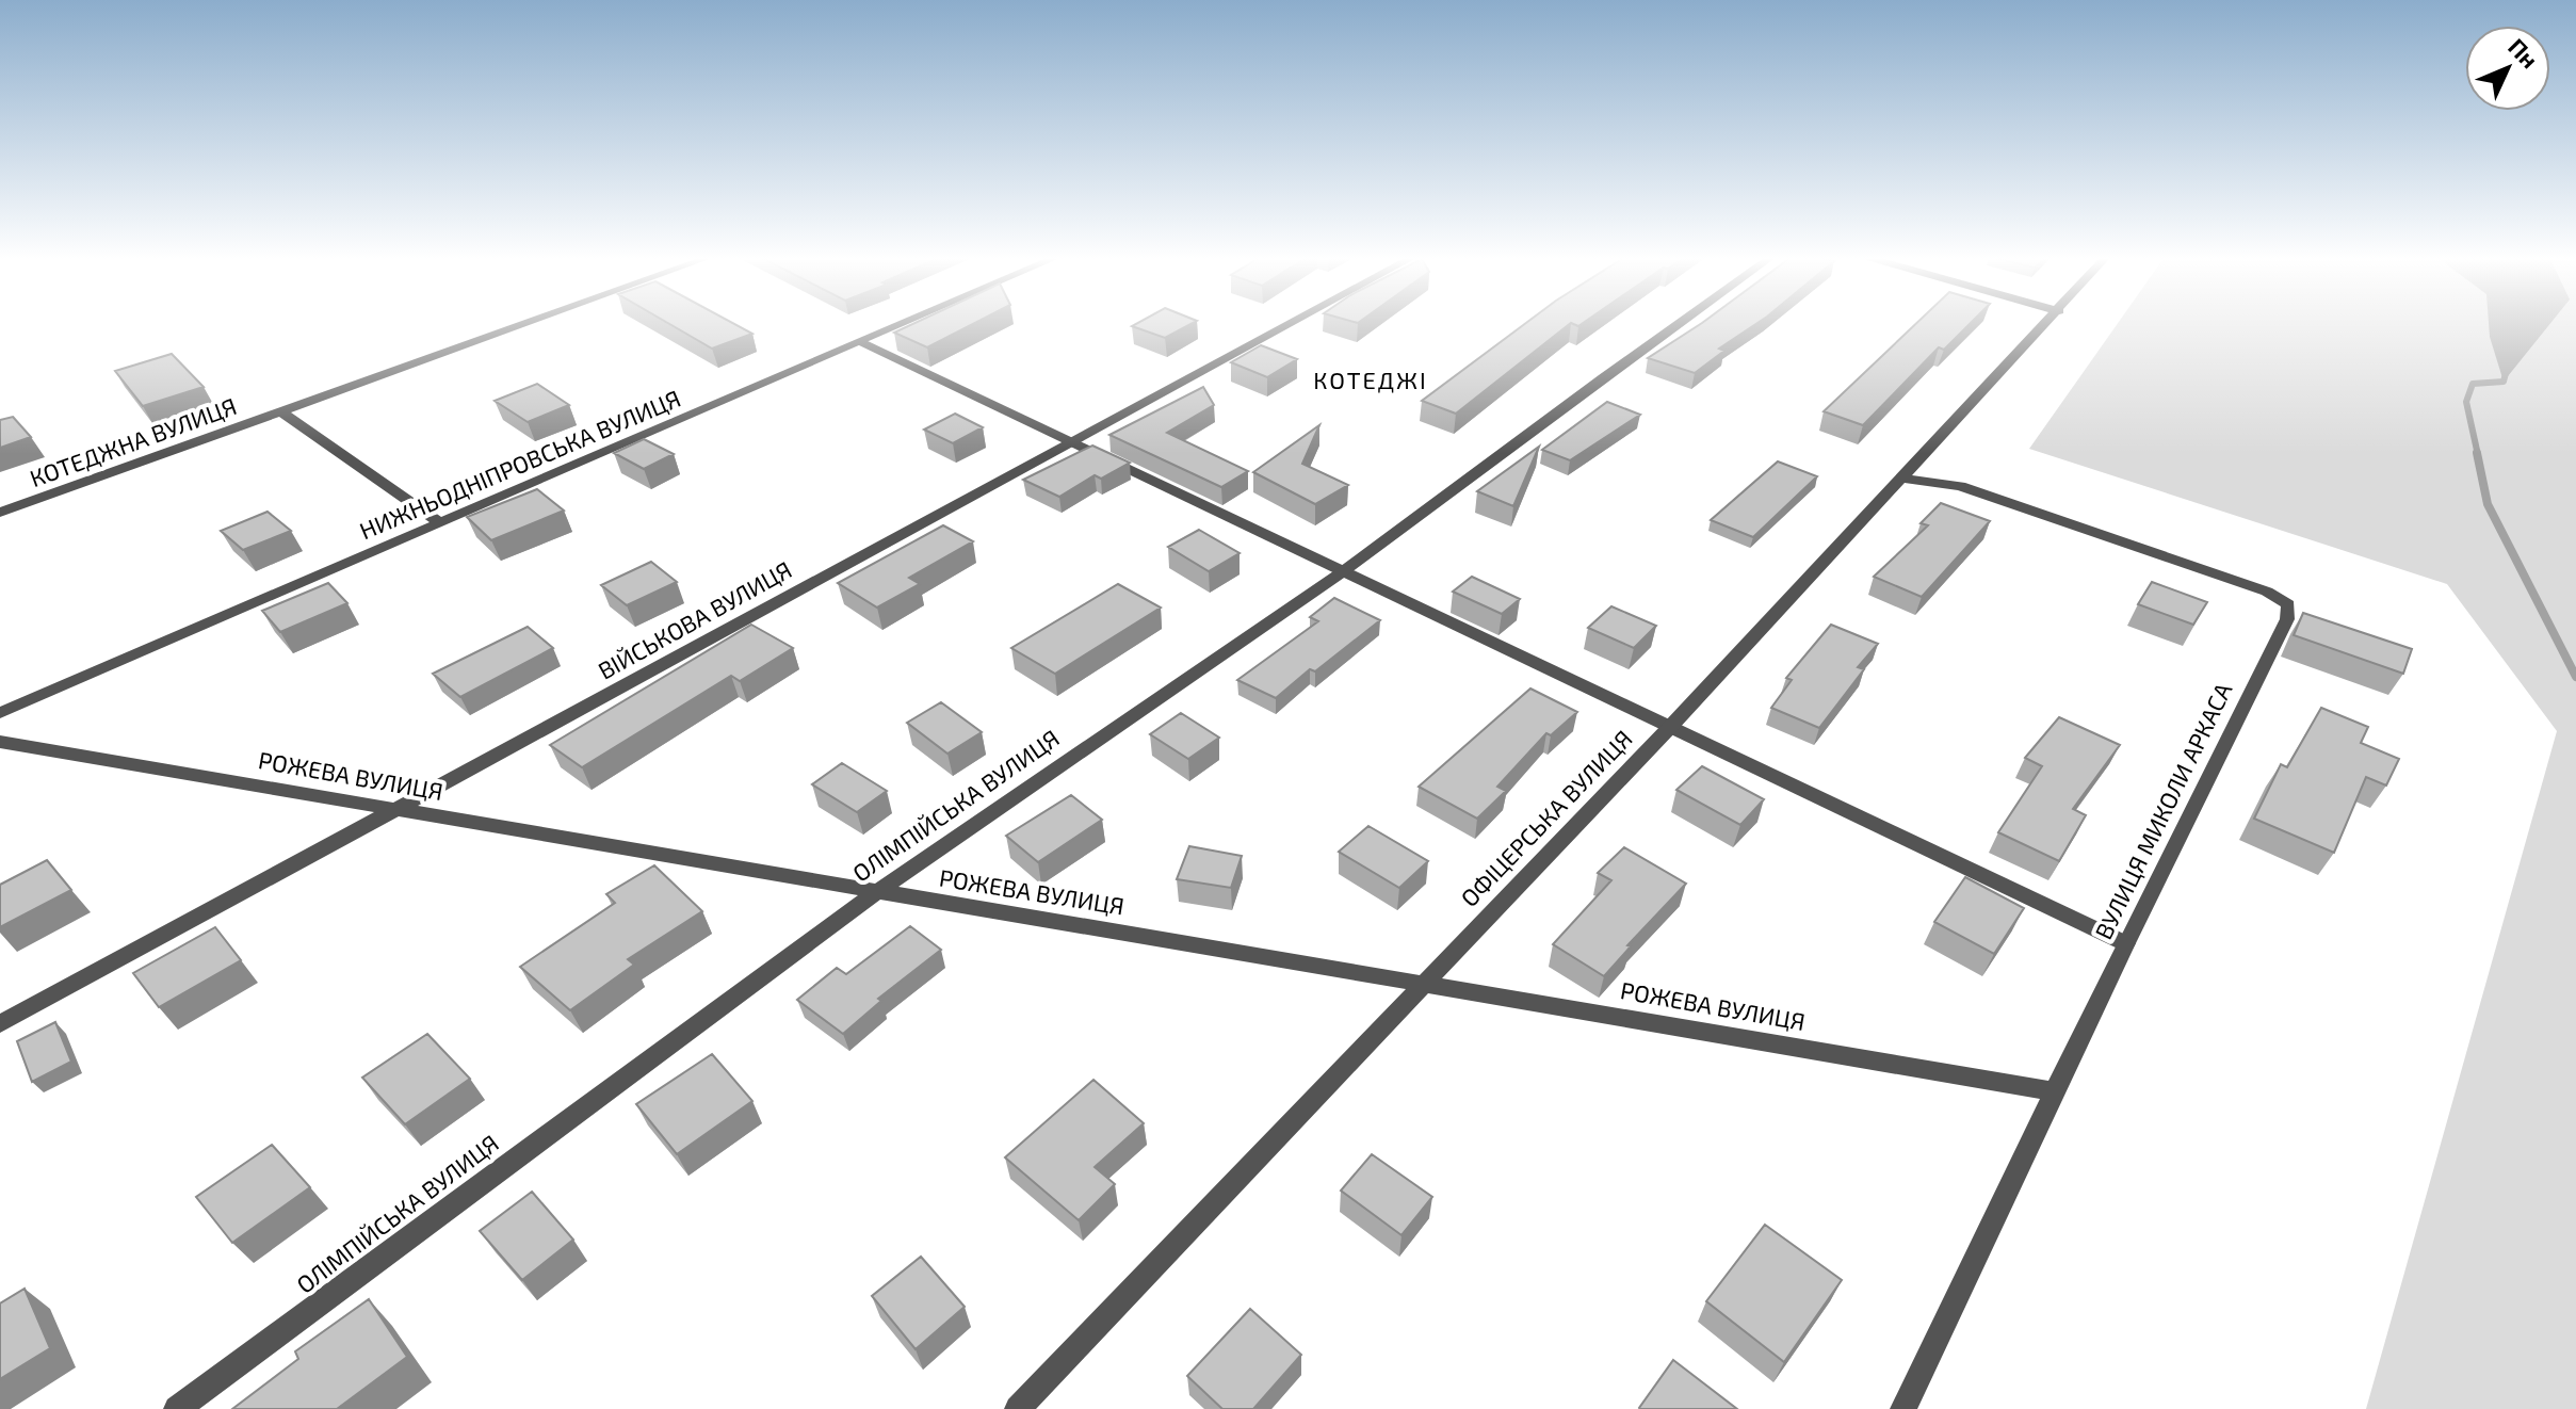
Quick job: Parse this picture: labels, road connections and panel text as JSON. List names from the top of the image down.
{
  "streets": {
    "street": [
      "КОТЕДЖНА ВУЛИЦЯ",
      "НИЖНЬОДНІПРОВСЬКА ВУЛИЦЯ",
      "ВІЙСЬКОВА ВУЛИЦЯ",
      "РОЖЕВА ВУЛИЦЯ",
      "ОЛІМПІЙСЬКА ВУЛИЦЯ",
      "ВУЛИЦЯ МИКОЛИ АРКАСА",
      "ОФІЦЕРСЬКА ВУЛИЦЯ"
    ]
  },
  "crossings": [
    ["ВІЙСЬКОВА ВУЛИЦЯ", "РОЖЕВА ВУЛИЦЯ"],
    ["РОЖЕВА ВУЛИЦЯ", "ОЛІМПІЙСЬКА ВУЛИЦЯ"],
    ["РОЖЕВА ВУЛИЦЯ", "ВУЛИЦЯ МИКОЛИ АРКАСА"],
    ["РОЖЕВА ВУЛИЦЯ", "ОФІЦЕРСЬКА ВУЛИЦЯ"],
    ["ВУЛИЦЯ МИКОЛИ АРКАСА", "ОФІЦЕРСЬКА ВУЛИЦЯ"]
  ],
  "districts": ["КОТЕДЖІ"],
  "north": "top right"
}
